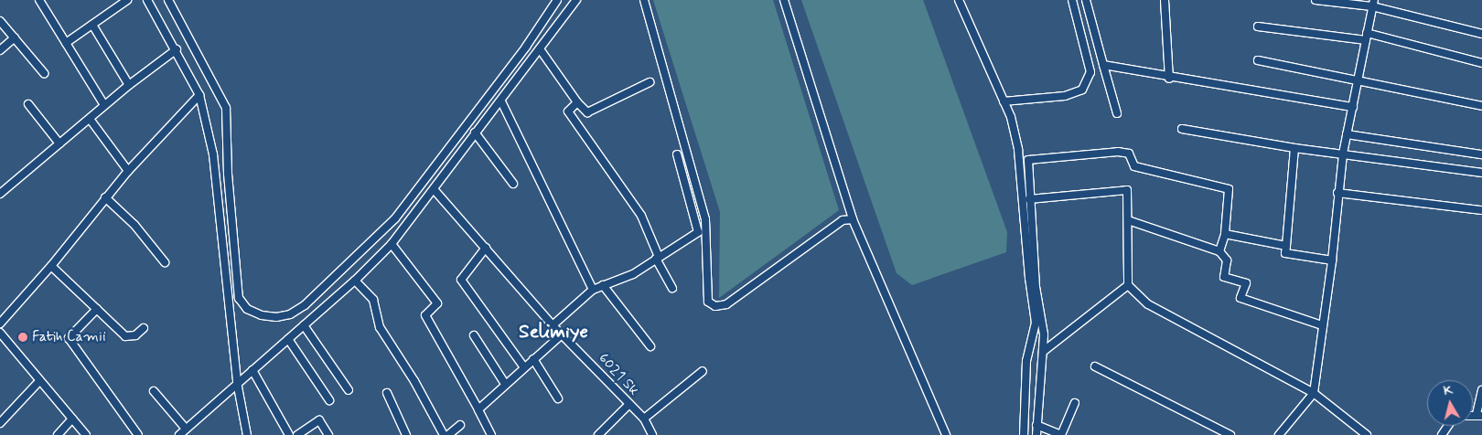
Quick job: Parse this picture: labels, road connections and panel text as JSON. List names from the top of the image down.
{
  "streets": {
    "street": ["6021 Sk"]
  },
  "districts": ["Selimiye"],
  "places": ["Fatih Camii"],
  "north": "top"
}
